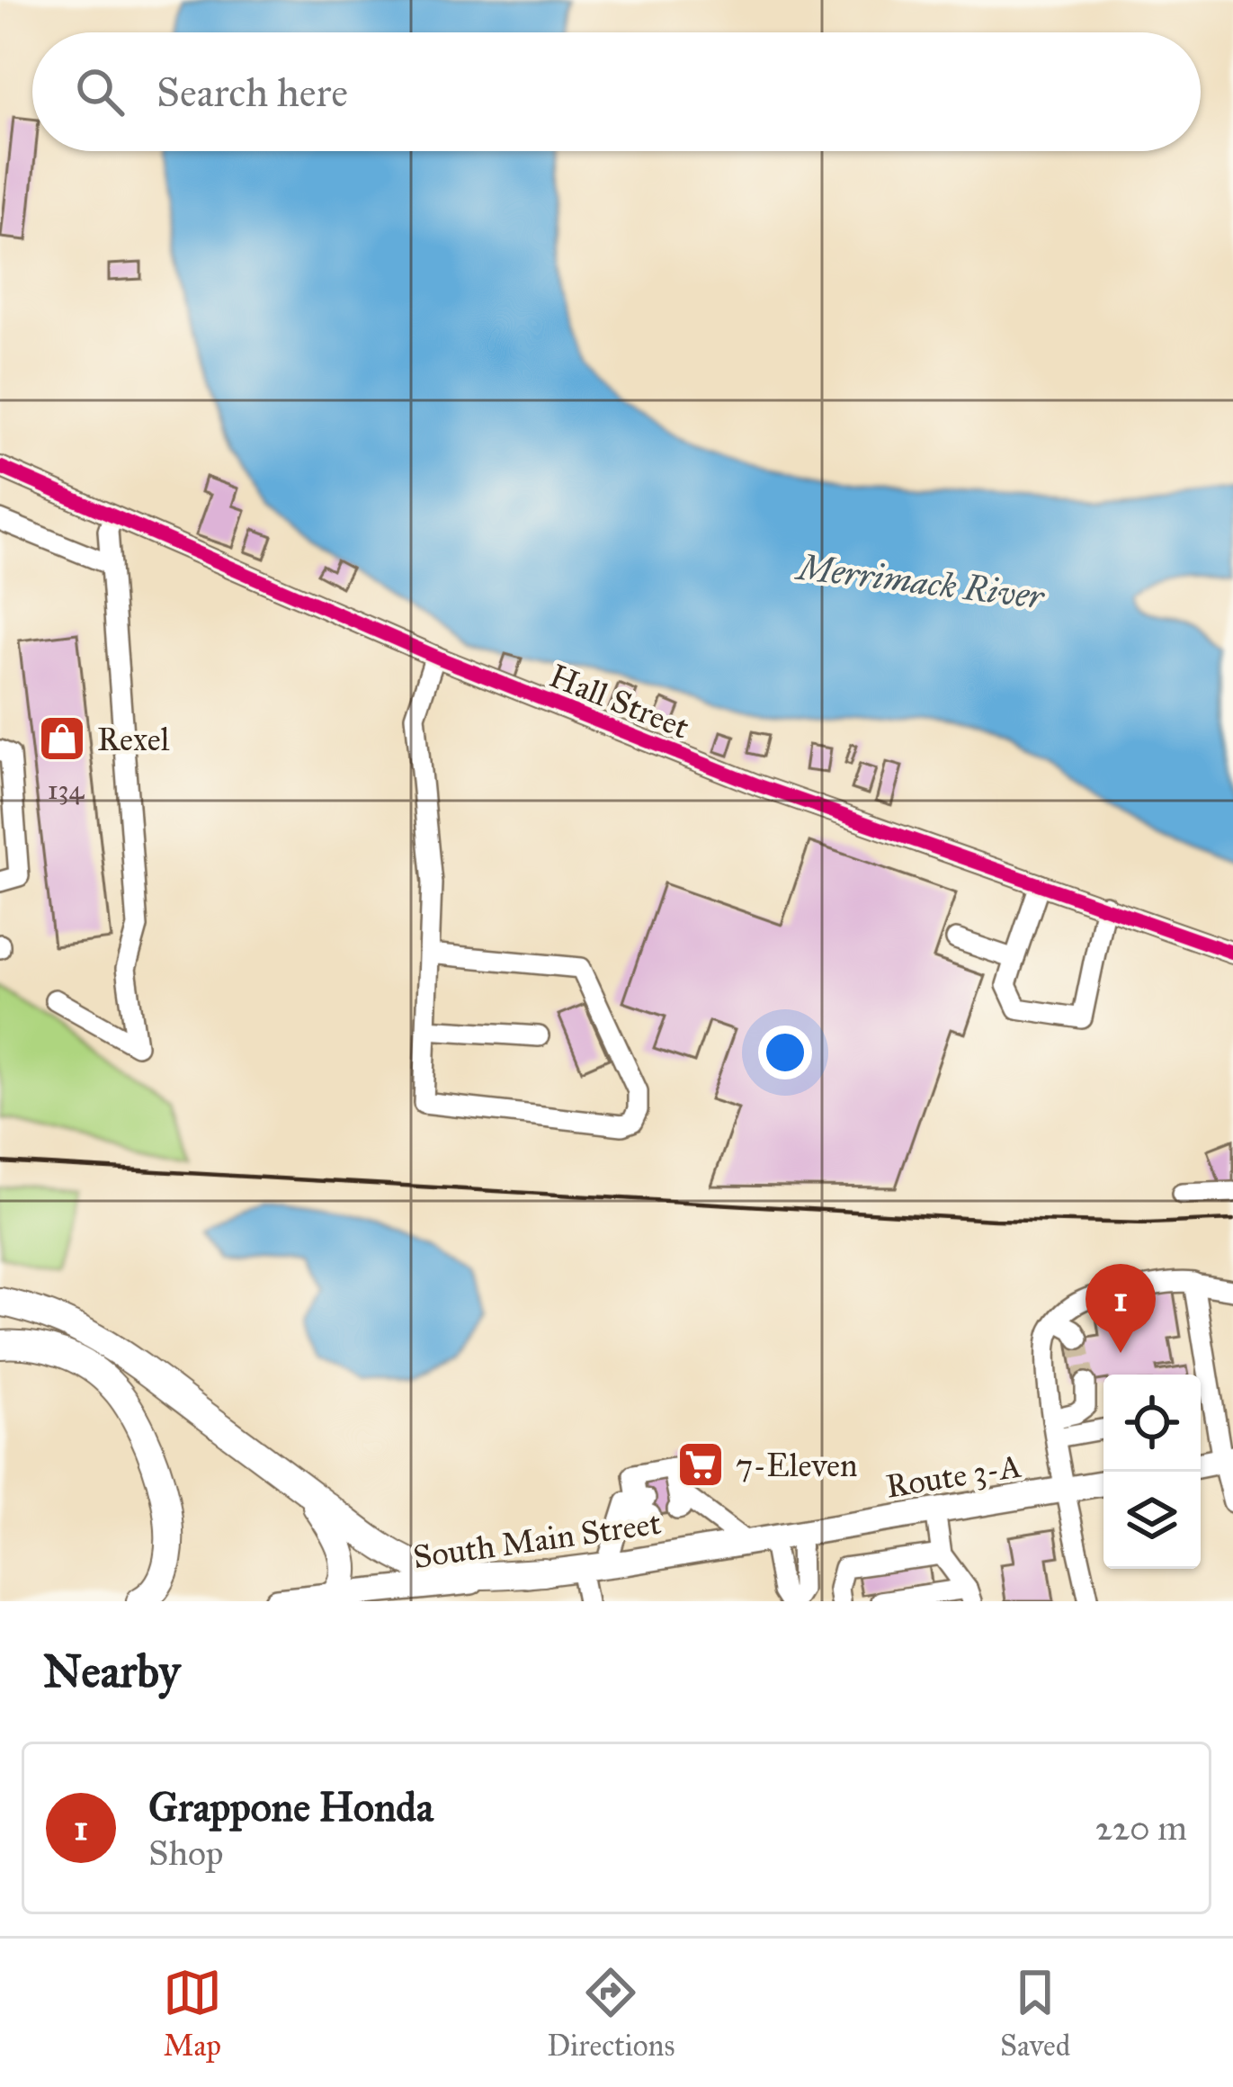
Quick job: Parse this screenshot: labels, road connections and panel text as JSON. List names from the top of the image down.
{
  "streets": {
    "main road": ["Route 3-A", "South Main Street"],
    "street": ["Hall Street"]
  },
  "crossings": [
    ["Route 3-A", "South Main Street"]
  ],
  "water": ["Merrimack River"],
  "places": {
    "shop": ["Rexel"],
    "supermarket": ["7-Eleven"]
  },
  "house_numbers": ["134"],
  "page": {
    "search": "Search here",
    "pins": "1",
    "heading": "Nearby",
    "list": [
      {
        "mark": "1",
        "name": "Grappone Honda",
        "note": "Shop",
        "value": "220 m"
      }
    ],
    "nav": ["Map", "Directions", "Saved"]
  }
}
